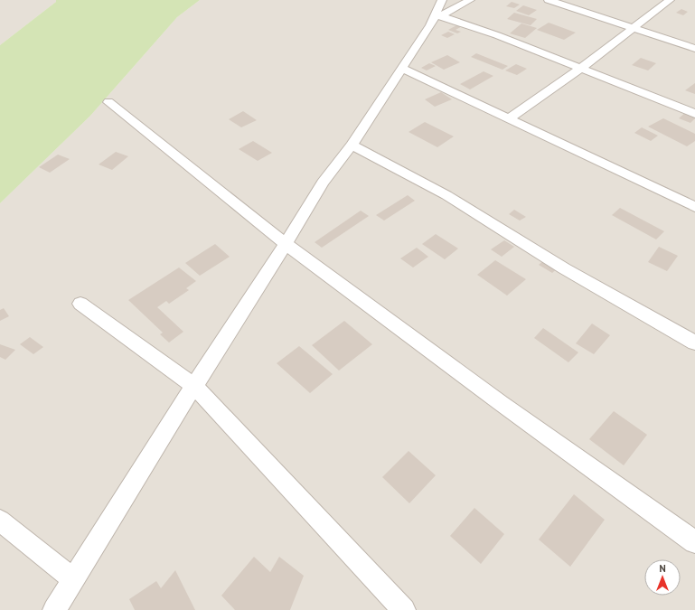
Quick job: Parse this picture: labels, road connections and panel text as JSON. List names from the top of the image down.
{
  "north": "top"
}
